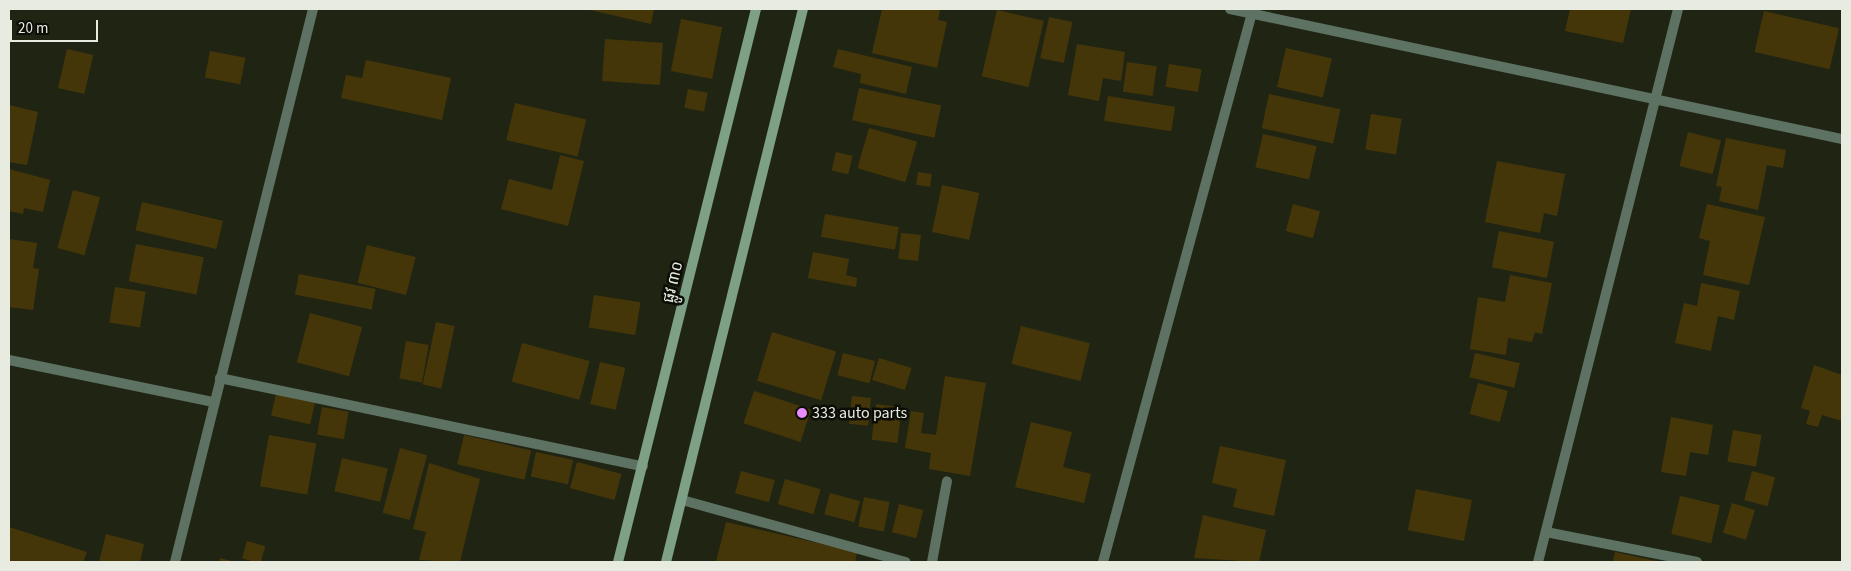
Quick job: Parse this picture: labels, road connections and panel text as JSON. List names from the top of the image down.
{
  "streets": {
    "street": ["ផ្លូវ ៣០"]
  },
  "places": ["333 auto parts"],
  "scale_bar": "20 m"
}
